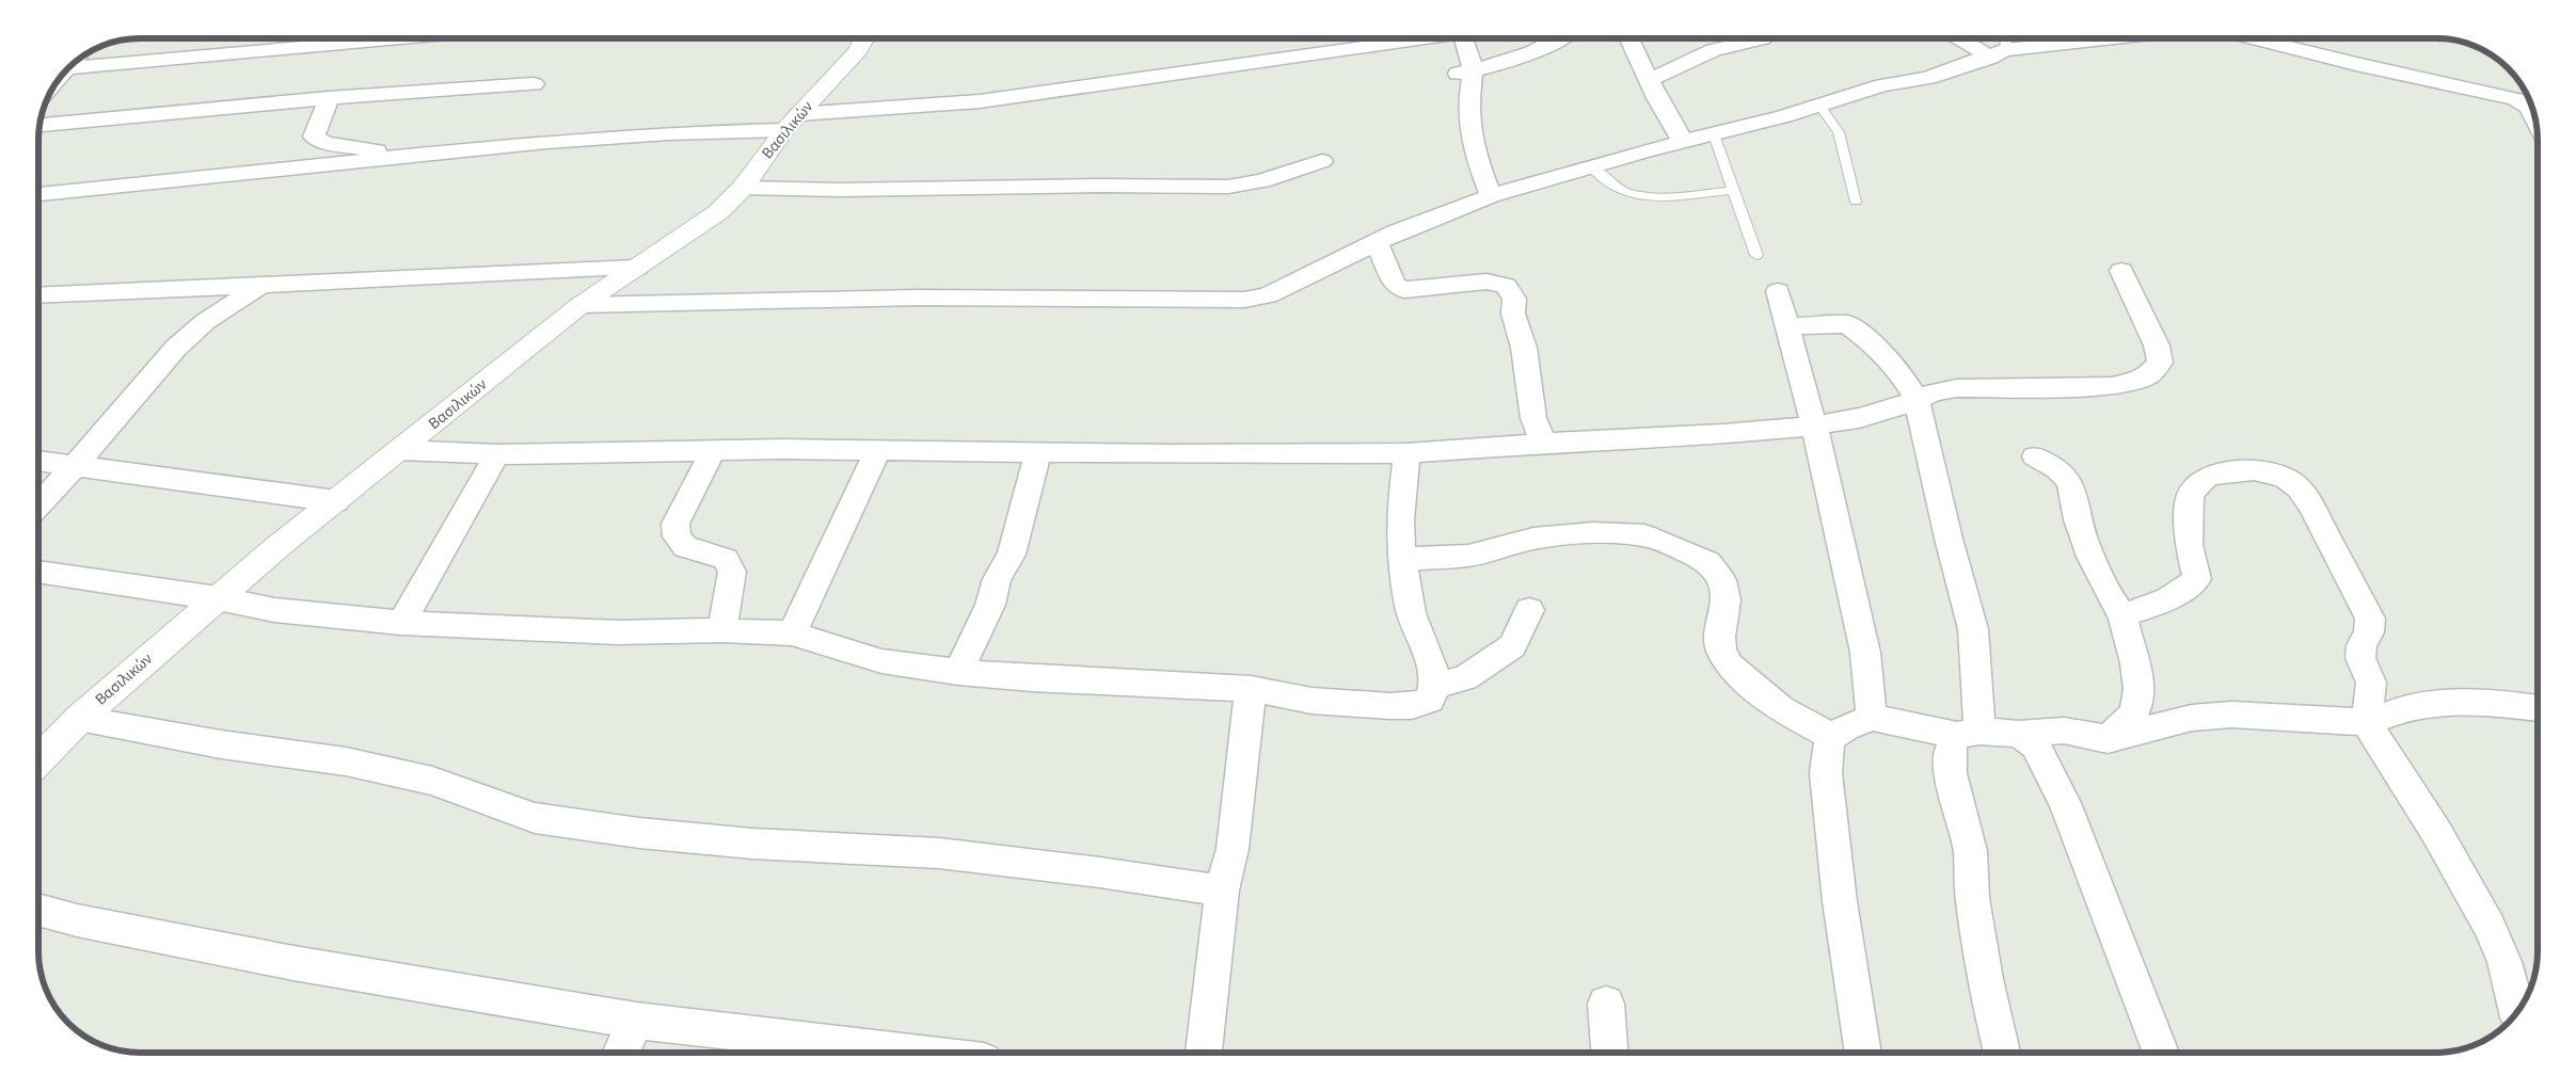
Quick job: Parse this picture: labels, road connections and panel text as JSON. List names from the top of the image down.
{
  "streets": {
    "street": ["Βασιλικών"]
  }
}
